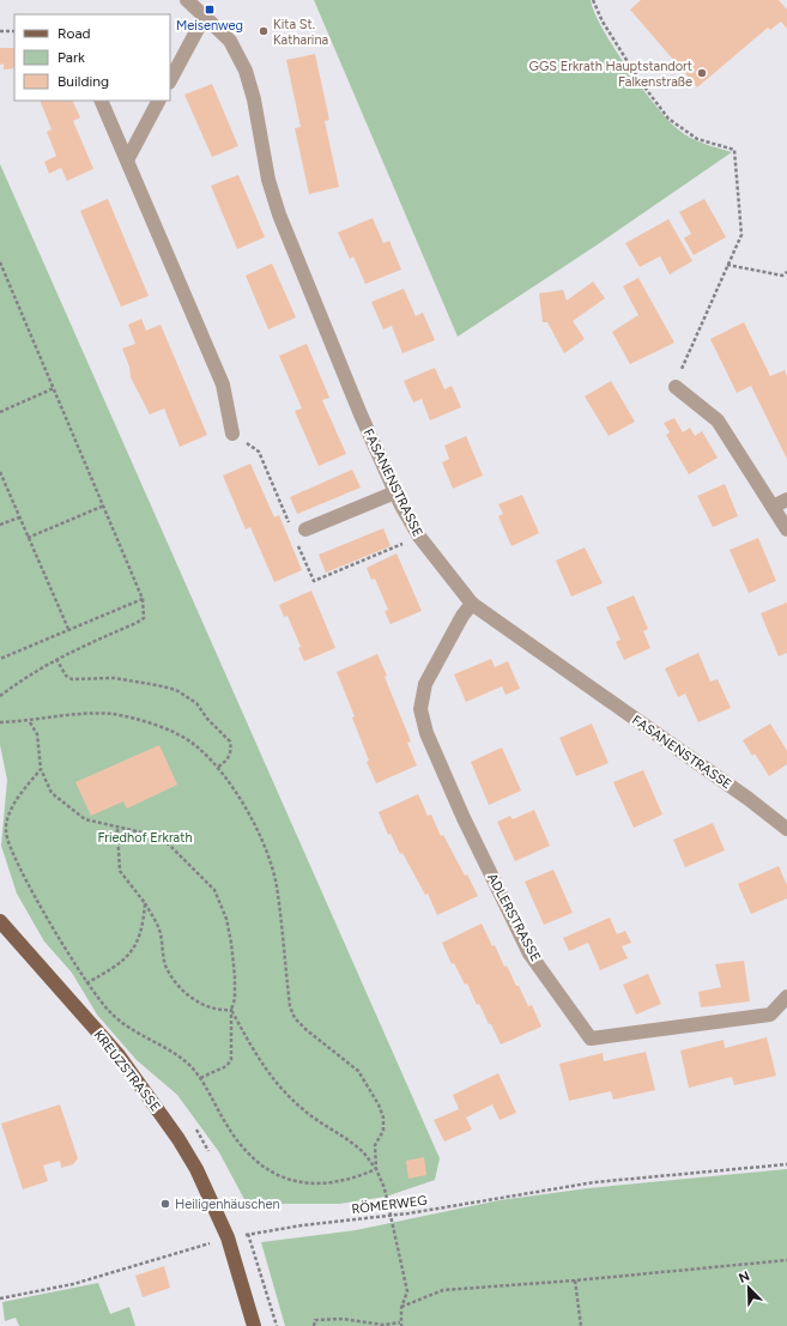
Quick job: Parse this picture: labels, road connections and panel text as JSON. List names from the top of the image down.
{
  "streets": {
    "main road": ["KREUZSTRASSE"],
    "street": ["FASANENSTRASSE", "ADLERSTRASSE"],
    "path": ["RÖMERWEG"]
  },
  "crossings": [
    ["FASANENSTRASSE", "ADLERSTRASSE"],
    ["KREUZSTRASSE", "RÖMERWEG"]
  ],
  "parks": ["Friedhof Erkrath"],
  "places": {
    "transit": ["Meisenweg"],
    "other": ["Kita St. Katharina", "GGS Erkrath Hauptstandort Falkenstraße", "Heiligenhäuschen"]
  },
  "legend": ["Road", "Park", "Building"],
  "north": "top left"
}
